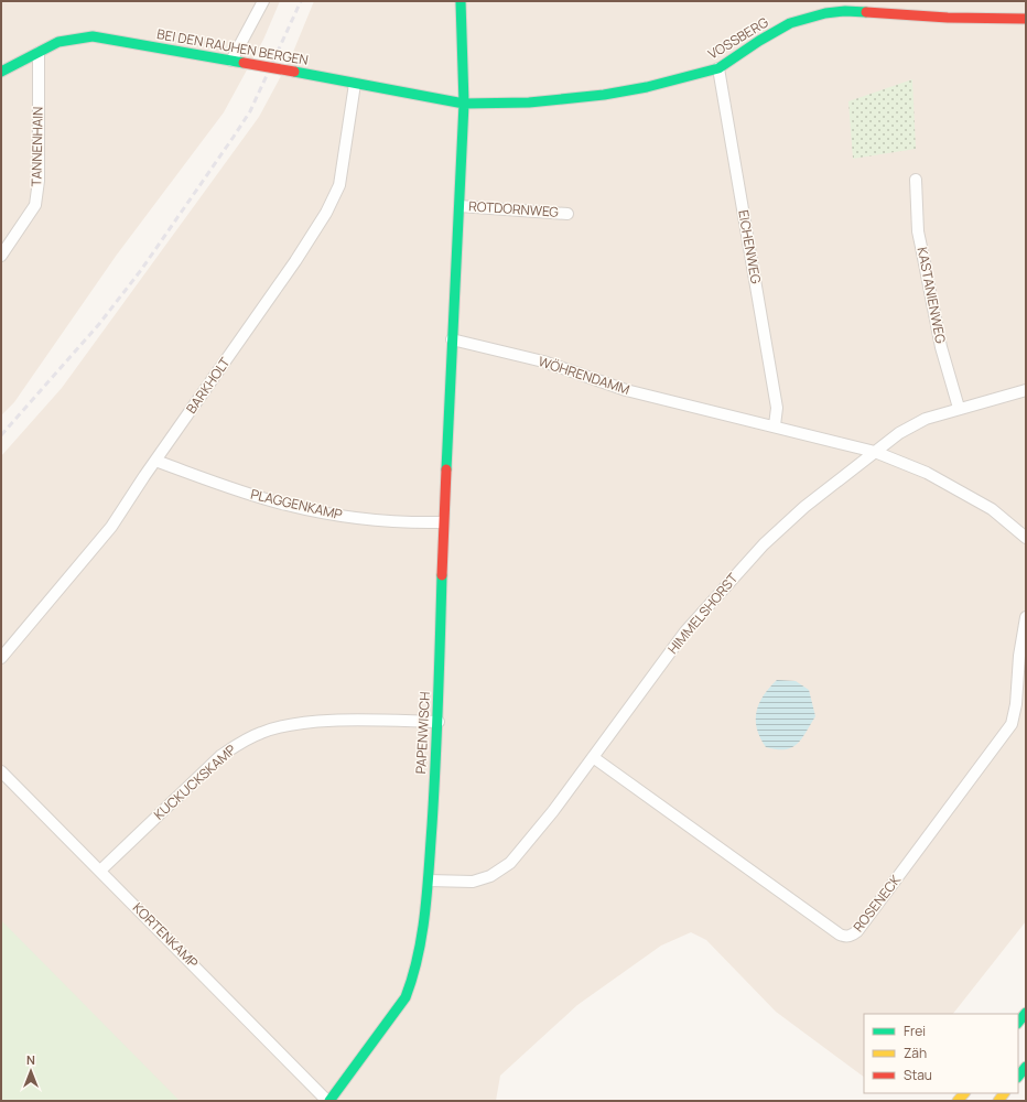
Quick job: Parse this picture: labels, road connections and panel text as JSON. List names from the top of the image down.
{
  "streets": {
    "main road": ["VOSSBERG", "BEI DEN RAUHEN BERGEN", "PAPENWISCH"],
    "street": [
      "TANNENHAIN",
      "ROTDORNWEG",
      "EICHENWEG",
      "KASTANIENWEG",
      "WÖHRENDAMM",
      "BARKHOLT",
      "PLAGGENKAMP",
      "HIMMELSHORST",
      "KUCKUCKSKAMP",
      "ROSENECK",
      "KORTENKAMP"
    ]
  },
  "crossings": [
    ["VOSSBERG", "BEI DEN RAUHEN BERGEN"],
    ["VOSSBERG", "EICHENWEG"],
    ["BEI DEN RAUHEN BERGEN", "TANNENHAIN"],
    ["BEI DEN RAUHEN BERGEN", "BARKHOLT"],
    ["EICHENWEG", "WÖHRENDAMM"],
    ["KASTANIENWEG", "HIMMELSHORST"],
    ["WÖHRENDAMM", "HIMMELSHORST"],
    ["WÖHRENDAMM", "PAPENWISCH"],
    ["BARKHOLT", "PLAGGENKAMP"],
    ["PLAGGENKAMP", "PAPENWISCH"],
    ["HIMMELSHORST", "PAPENWISCH"],
    ["HIMMELSHORST", "ROSENECK"],
    ["PAPENWISCH", "KUCKUCKSKAMP"],
    ["PAPENWISCH", "KORTENKAMP"],
    ["KUCKUCKSKAMP", "KORTENKAMP"]
  ],
  "legend": ["Frei", "Zäh", "Stau"],
  "north": "top"
}
